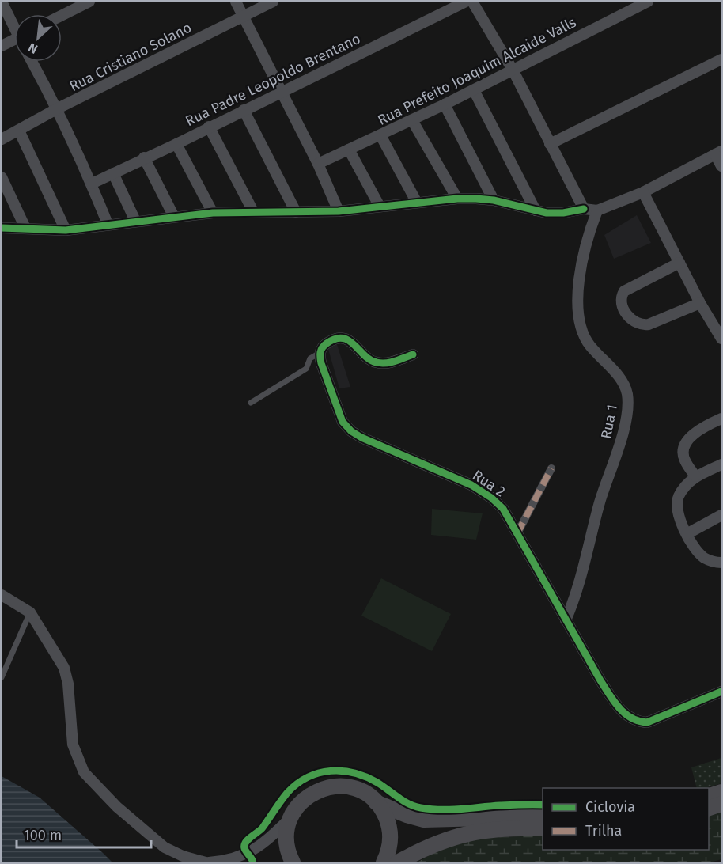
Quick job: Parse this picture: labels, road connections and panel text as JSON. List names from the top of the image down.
{
  "streets": {
    "street": [
      "Rua Cristiano Solano",
      "Rua Prefeito Joaquim Alcaide Valls",
      "Rua Padre Leopoldo Brentano",
      "Rua 1",
      "Rua 2"
    ]
  },
  "crossings": [
    ["Rua 1", "Rua 2"]
  ],
  "legend": ["Ciclovia", "Trilha"],
  "scale_bar": "100 m",
  "north": "bottom left"
}
